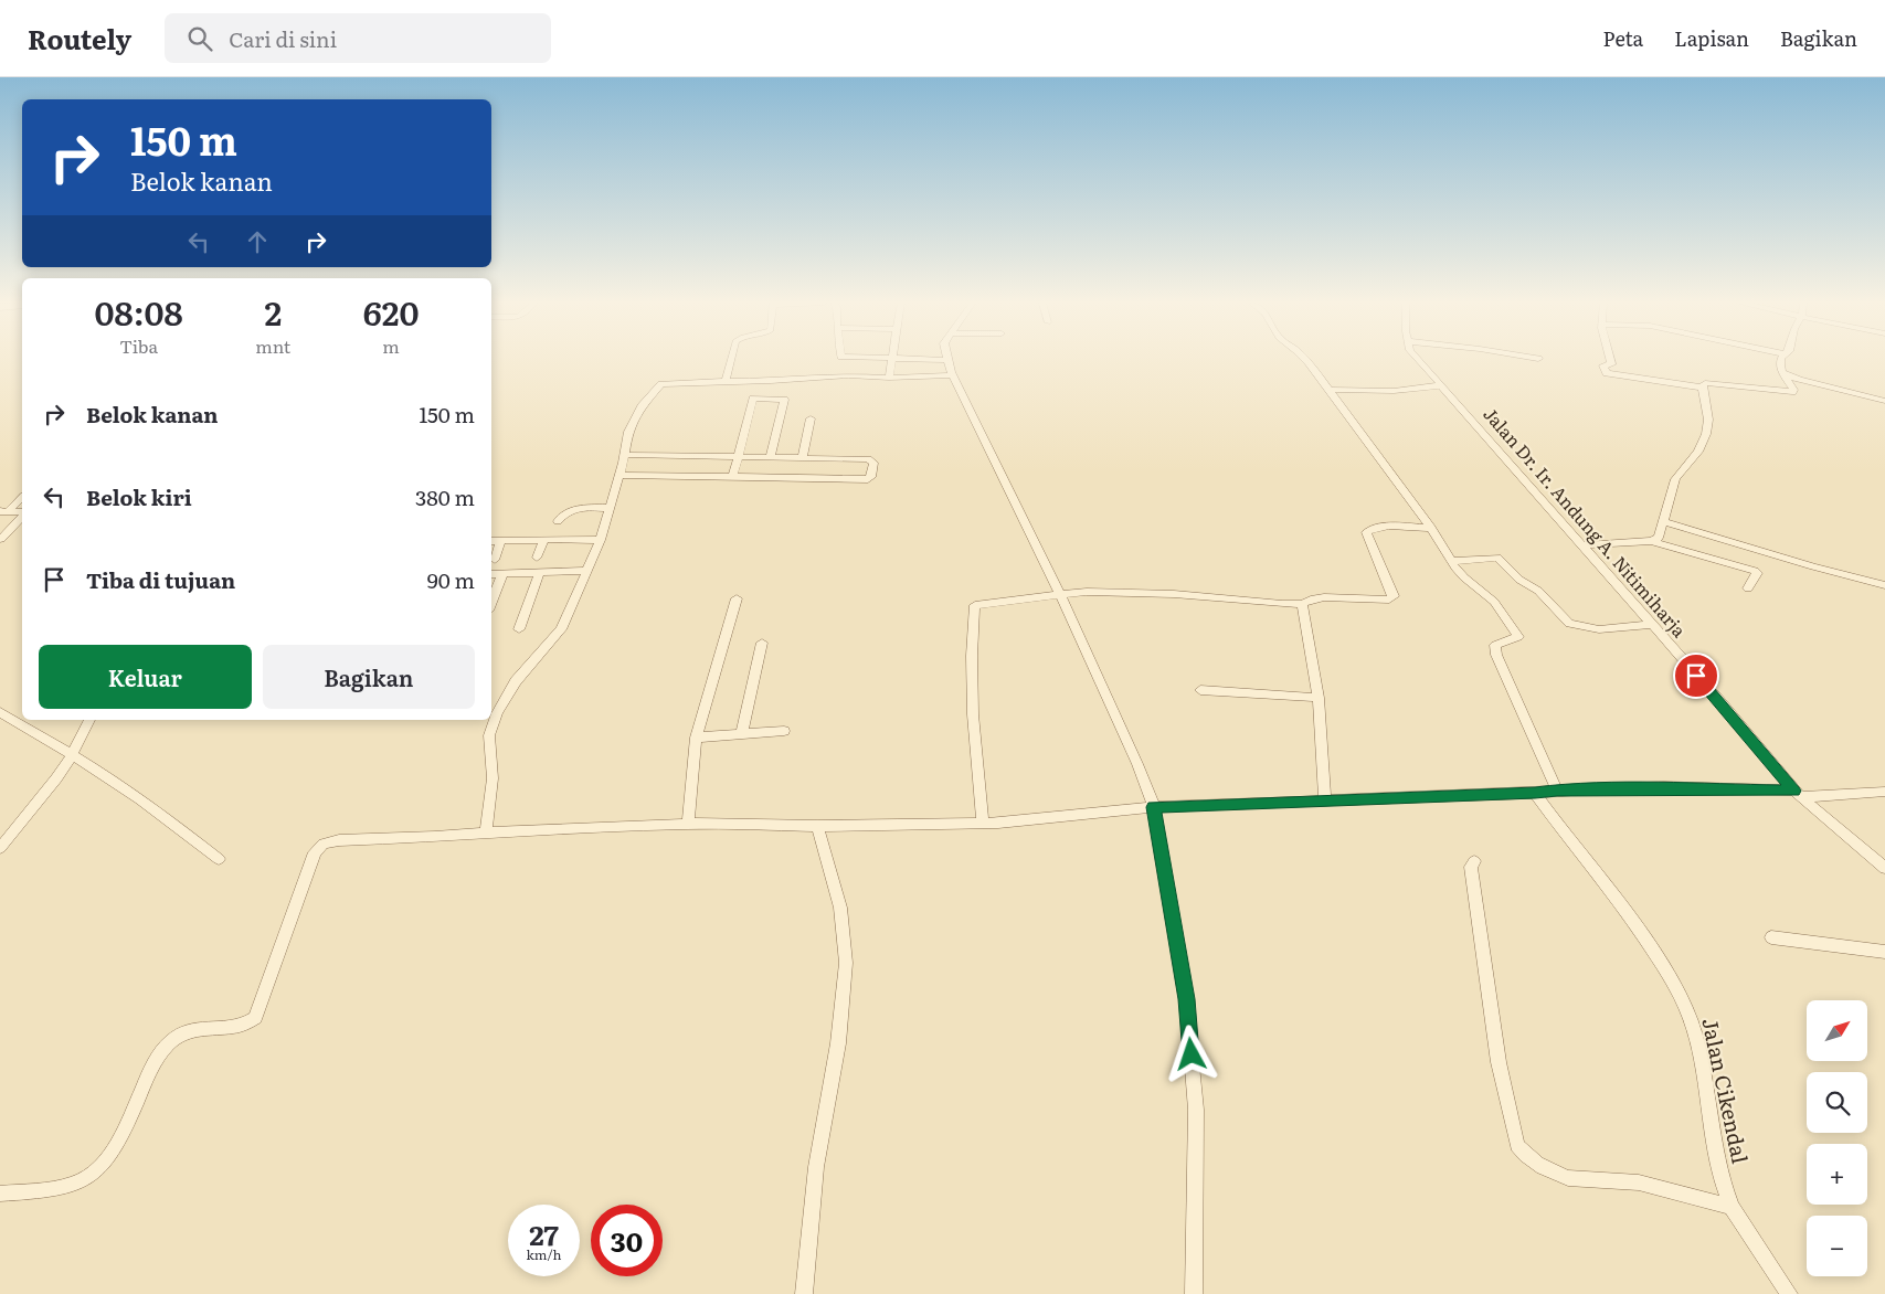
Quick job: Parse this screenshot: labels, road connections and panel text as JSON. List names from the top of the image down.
{
  "streets": {
    "street": ["Jalan Dr. Ir. Andung A. Nitimiharja", "Jalan Cikendal"]
  },
  "north": "top right",
  "page": {
    "header": "Routely",
    "search": "Cari di sini",
    "nav": ["Peta", "Lapisan", "Bagikan"],
    "turn": ["150 m", "Belok kanan"],
    "eta": [
      "08:08",
      "Tiba",
      "2",
      "mnt",
      "620",
      "m"
    ],
    "list": [
      {
        "name": "Belok kanan",
        "value": "150 m"
      },
      {
        "name": "Belok kiri",
        "value": "380 m"
      },
      {
        "name": "Tiba di tujuan",
        "value": "90 m"
      }
    ],
    "buttons": ["Keluar", "Bagikan"],
    "map_buttons": ["+", "−"],
    "speed": "27 km/h",
    "limit": "30"
  }
}
